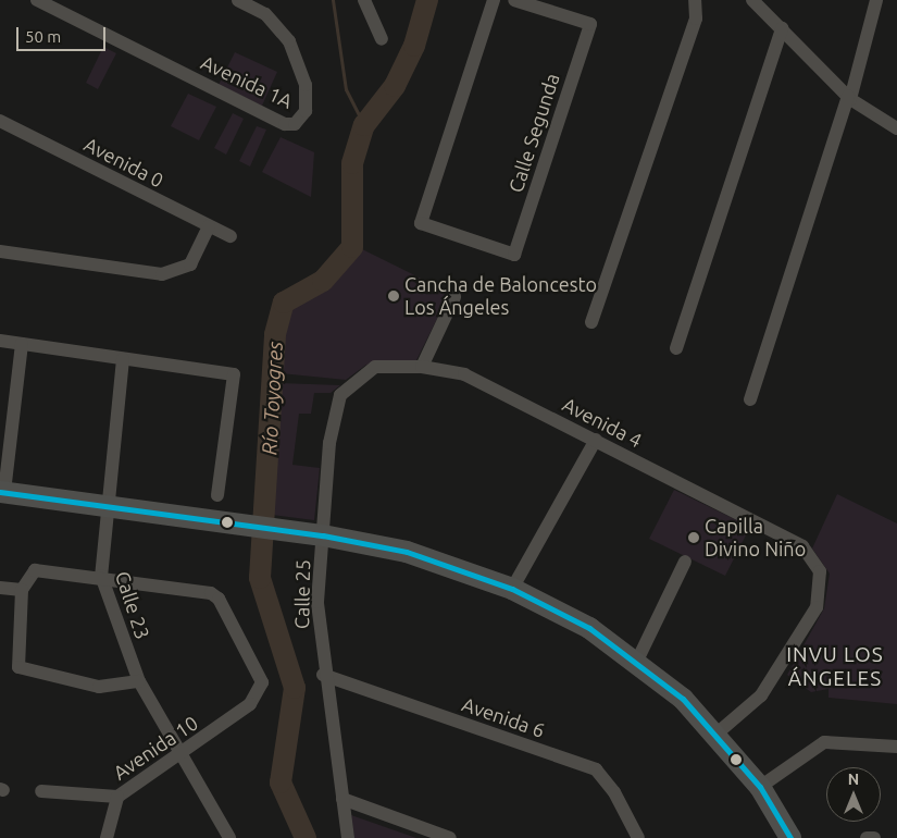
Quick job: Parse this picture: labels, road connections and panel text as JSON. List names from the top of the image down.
{
  "streets": {
    "street": [
      "Avenida 1A",
      "Calle Segunda",
      "Avenida 0",
      "Avenida 4",
      "Calle 25",
      "Calle 23",
      "Avenida 6",
      "Avenida 10"
    ]
  },
  "crossings": [
    ["Avenida 4", "Calle 25"],
    ["Calle 25", "Avenida 6"],
    ["Calle 23", "Avenida 10"]
  ],
  "districts": ["INVU LOS ÁNGELES"],
  "water": ["Río Toyogres"],
  "places": ["Cancha de Baloncesto Los Ángeles", "Capilla Divino Niño"],
  "scale_bar": "50 m",
  "north": "top"
}
